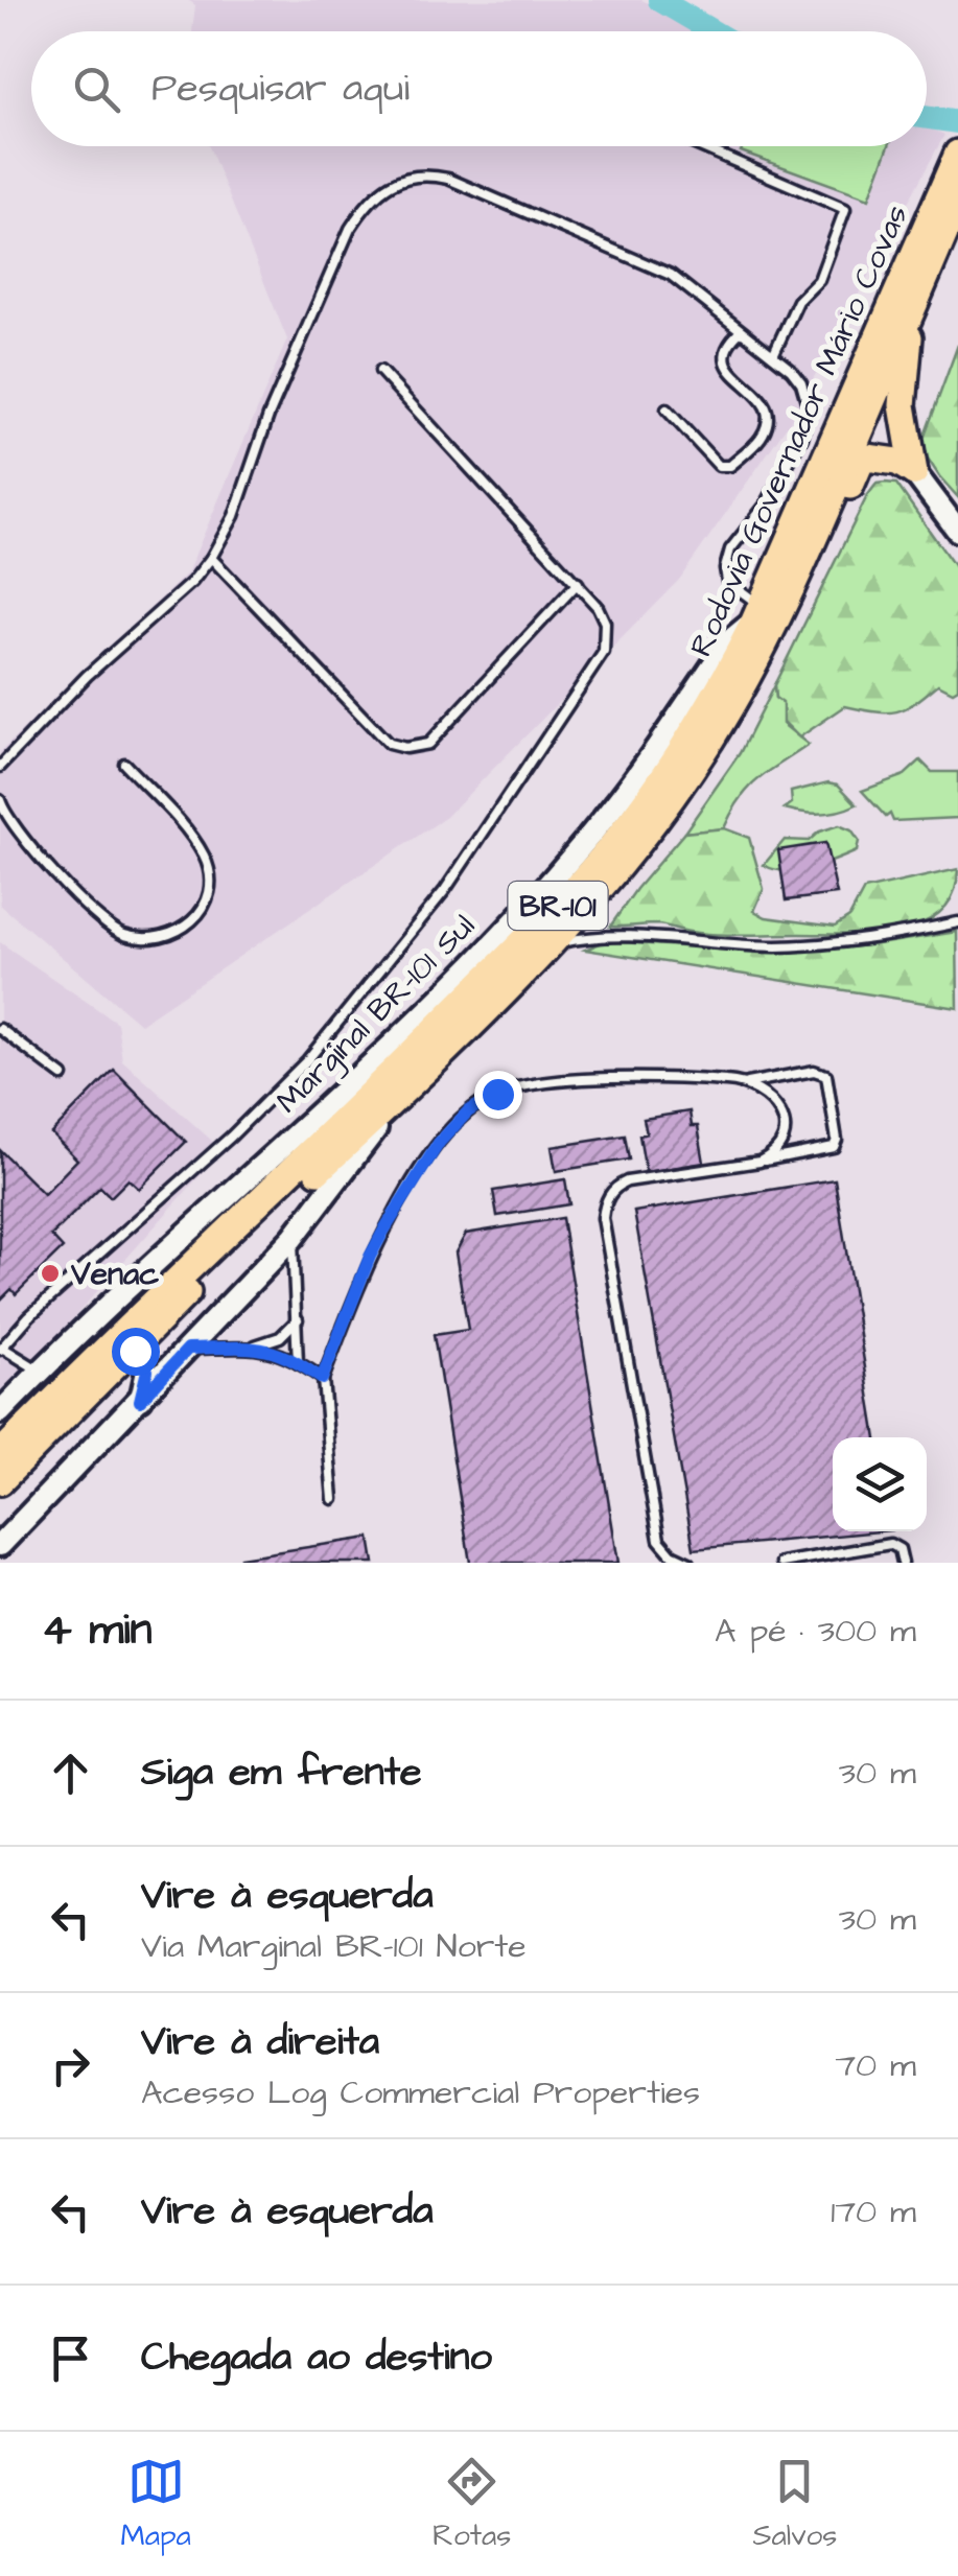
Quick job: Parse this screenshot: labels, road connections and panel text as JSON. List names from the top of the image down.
{
  "streets": {
    "highway": ["Rodovia Governador Mário Covas", "BR-101"],
    "street": ["Marginal BR-101 Sul"]
  },
  "crossings": [
    ["Rodovia Governador Mário Covas", "Marginal BR-101 Sul"]
  ],
  "places": ["Venac"],
  "page": {
    "search": "Pesquisar aqui",
    "heading": ["4 min", "A pé · 300 m"],
    "list": [
      ["Siga em frente", "30 m"],
      ["Vire à esquerda", "Via Marginal BR-101 Norte", "30 m"],
      ["Vire à direita", "Acesso Log Commercial Properties", "70 m"],
      ["Vire à esquerda", "170 m"],
      "Chegada ao destino"
    ],
    "nav": ["Mapa", "Rotas", "Salvos"]
  }
}
